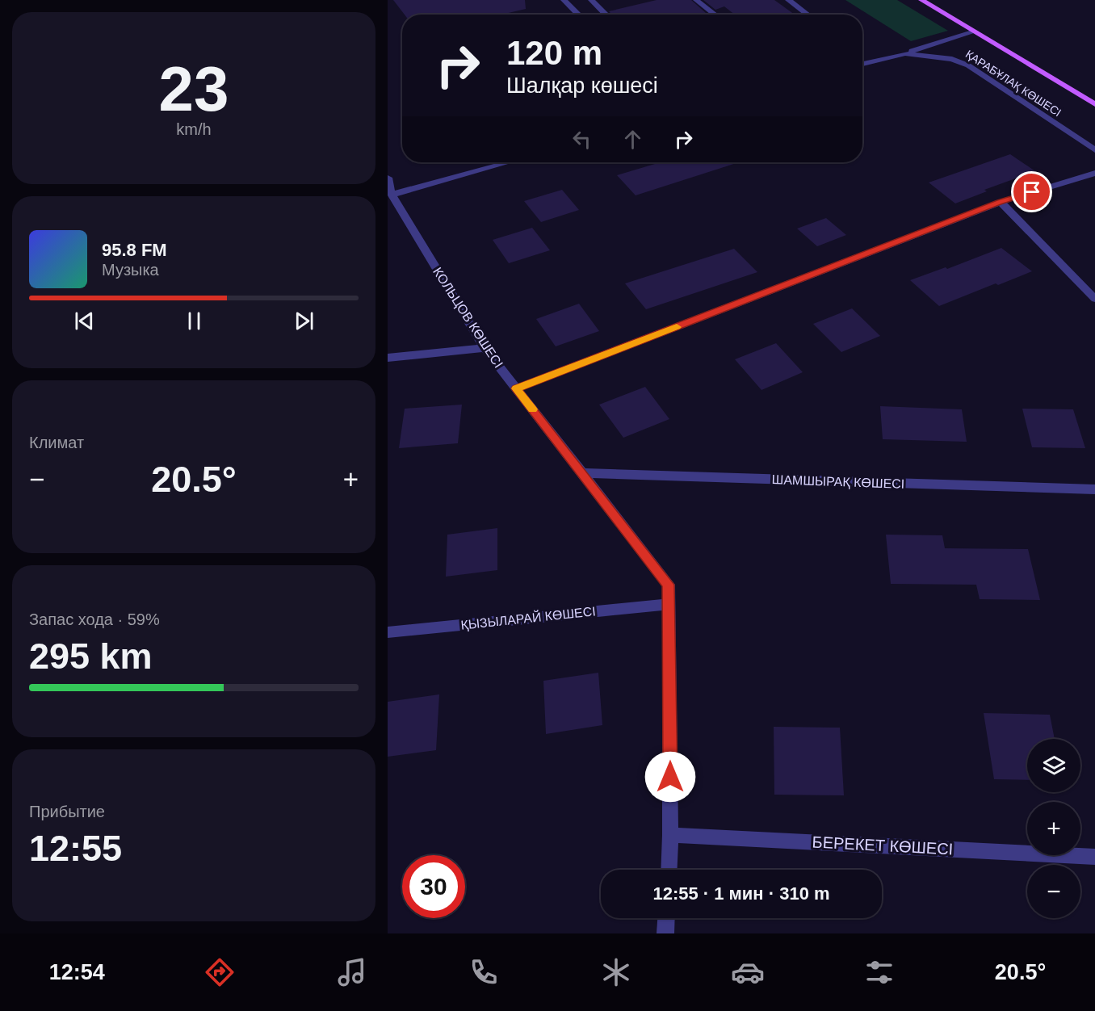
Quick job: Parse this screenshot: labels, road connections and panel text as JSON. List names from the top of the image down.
{
  "streets": {
    "street": [
      "ҚАРАБҰЛАҚ КӨШЕСІ",
      "КОЛЬЦОВ КӨШЕСІ",
      "ШАМШЫРАҚ КӨШЕСІ",
      "ҚЫЗЫЛАРАЙ КӨШЕСІ",
      "БЕРЕКЕТ КӨШЕСІ"
    ]
  },
  "crossings": [
    ["КОЛЬЦОВ КӨШЕСІ", "ШАМШЫРАҚ КӨШЕСІ"],
    ["КОЛЬЦОВ КӨШЕСІ", "ҚЫЗЫЛАРАЙ КӨШЕСІ"],
    ["КОЛЬЦОВ КӨШЕСІ", "БЕРЕКЕТ КӨШЕСІ"]
  ],
  "page": {
    "tile": [
      ["23", "km/h"],
      "Климат",
      ["Запас хода · 59%", "295 km"],
      ["Прибытие", "12:55"]
    ],
    "turn": ["120 m", "Шалқар көшесі"],
    "song": ["95.8 FM", "Музыка"],
    "heat": ["−", "20.5°", "+"],
    "map_buttons": ["+", "−"],
    "limit": "30",
    "trip": "12:55 · 1 мин · 310 m",
    "tabs": ["12:54", "20.5°"]
  }
}
